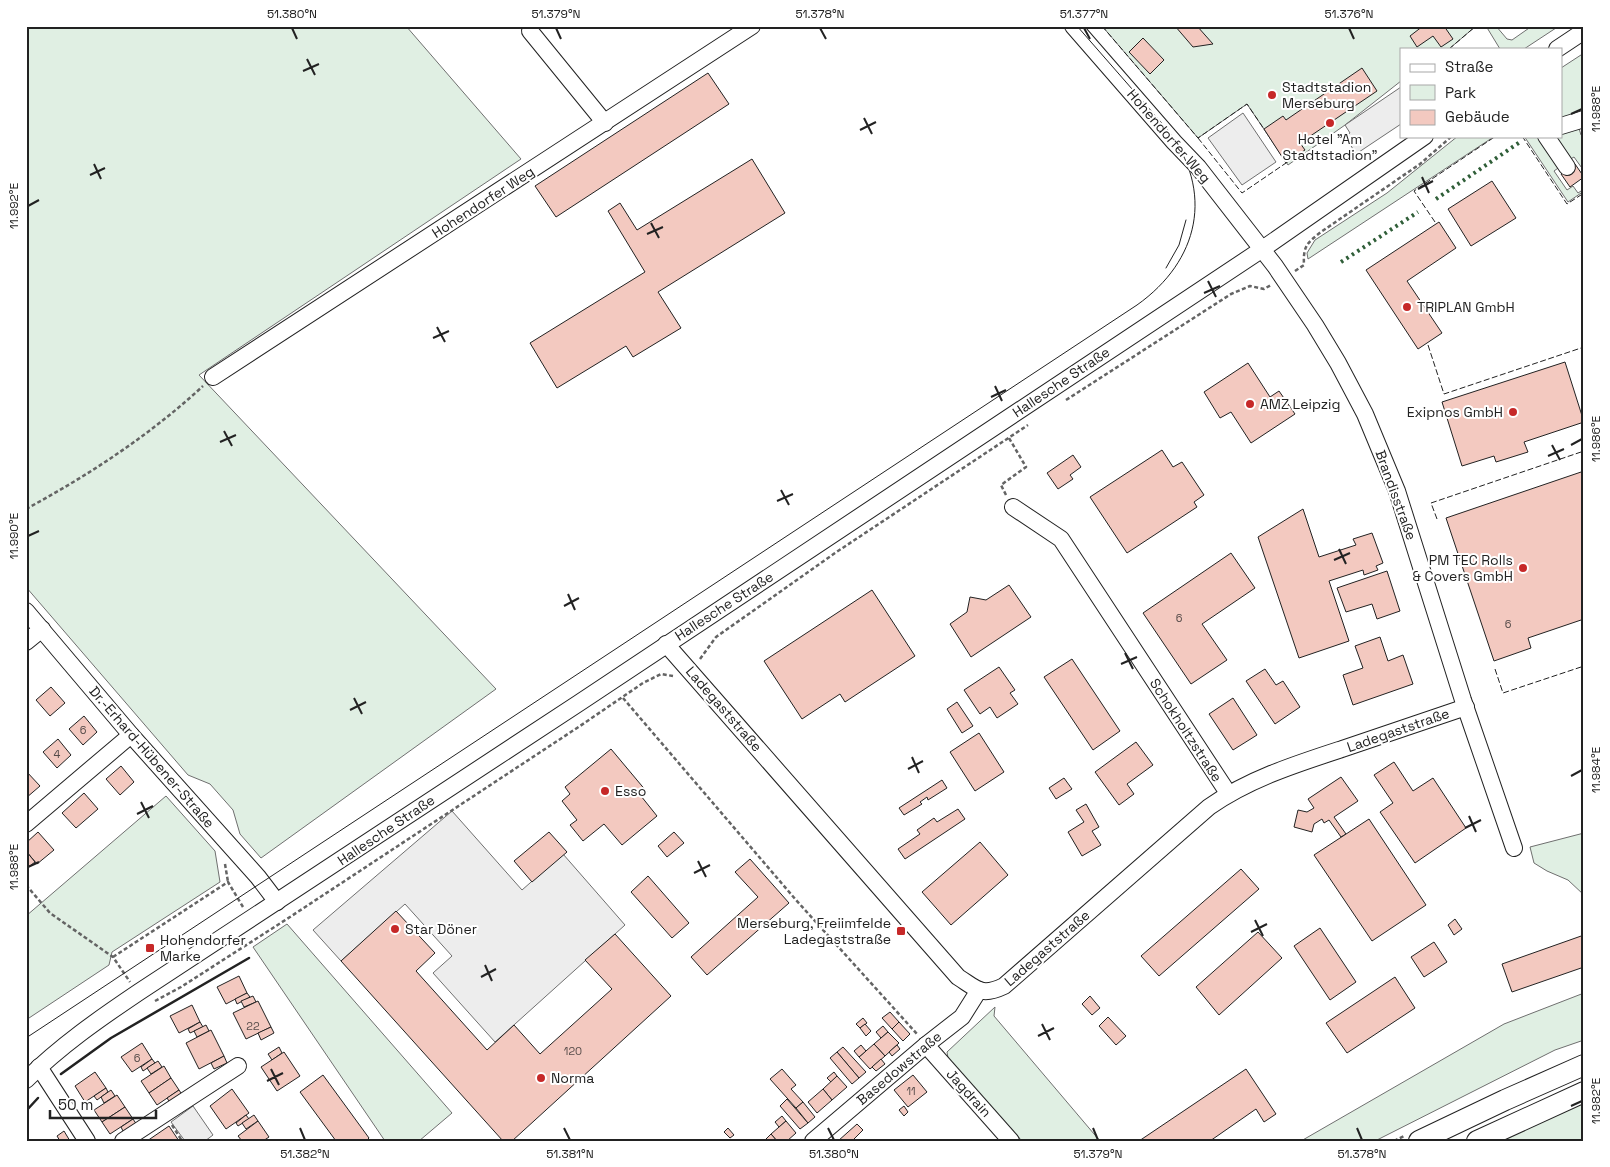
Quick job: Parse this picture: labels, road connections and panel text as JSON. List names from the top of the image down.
{
  "streets": {
    "street": [
      "Hohendorfer Weg",
      "Hallesche Straße",
      "Brandisstraße",
      "Ladegaststraße",
      "Schokholtzstraße",
      "Dr.-Erhard-Hübener-Straße",
      "Basedowstraße",
      "Jagdrain"
    ]
  },
  "crossings": [
    ["Hohendorfer Weg", "Hallesche Straße"],
    ["Hohendorfer Weg", "Brandisstraße"],
    ["Hallesche Straße", "Brandisstraße"],
    ["Hallesche Straße", "Ladegaststraße"],
    ["Hallesche Straße", "Dr.-Erhard-Hübener-Straße"],
    ["Brandisstraße", "Ladegaststraße"],
    ["Ladegaststraße", "Schokholtzstraße"],
    ["Ladegaststraße", "Basedowstraße"],
    ["Basedowstraße", "Jagdrain"]
  ],
  "places": {
    "other": [
      "Stadtstadion Merseburg",
      "Hotel \"Am Stadtstadion\"",
      "TRIPLAN GmbH",
      "AMZ Leipzig",
      "Exipnos GmbH",
      "PM TEC Rolls & Covers GmbH",
      "Esso",
      "Star Döner",
      "Norma"
    ],
    "transit": ["Merseburg, Freiimfelde Ladegaststraße", "Hohendorfer Marke"]
  },
  "house_numbers": [
    "6",
    "6",
    "6",
    "4",
    "22",
    "120",
    "6",
    "11"
  ],
  "legend": ["Straße", "Park", "Gebäude"],
  "scale_bar": "50 m",
  "coordinates": [
    "51.380°N",
    "51.379°N",
    "51.378°N",
    "51.377°N",
    "51.376°N",
    "11.988°E",
    "11.992°E",
    "11.986°E",
    "11.990°E",
    "11.984°E",
    "11.982°E",
    "51.382°N",
    "51.381°N"
  ]
}
